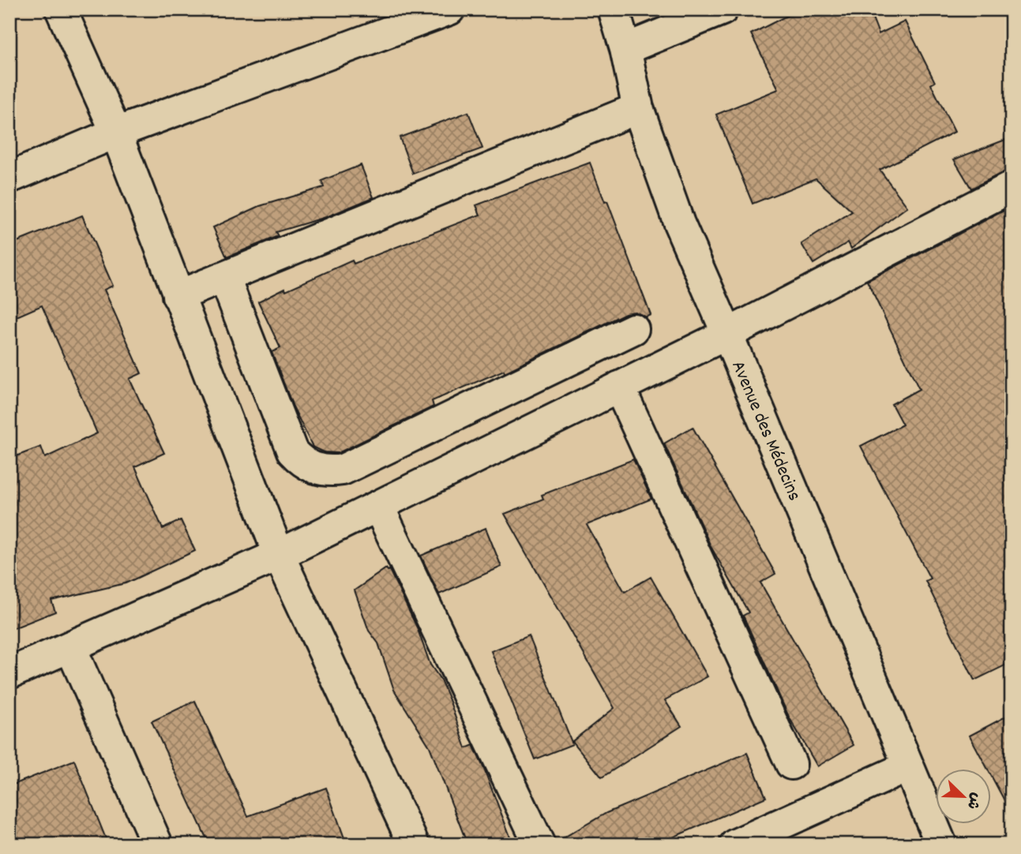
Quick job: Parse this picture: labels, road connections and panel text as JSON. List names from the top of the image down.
{
  "streets": {
    "street": ["Avenue des Médecins"]
  },
  "north": "bottom right"
}
